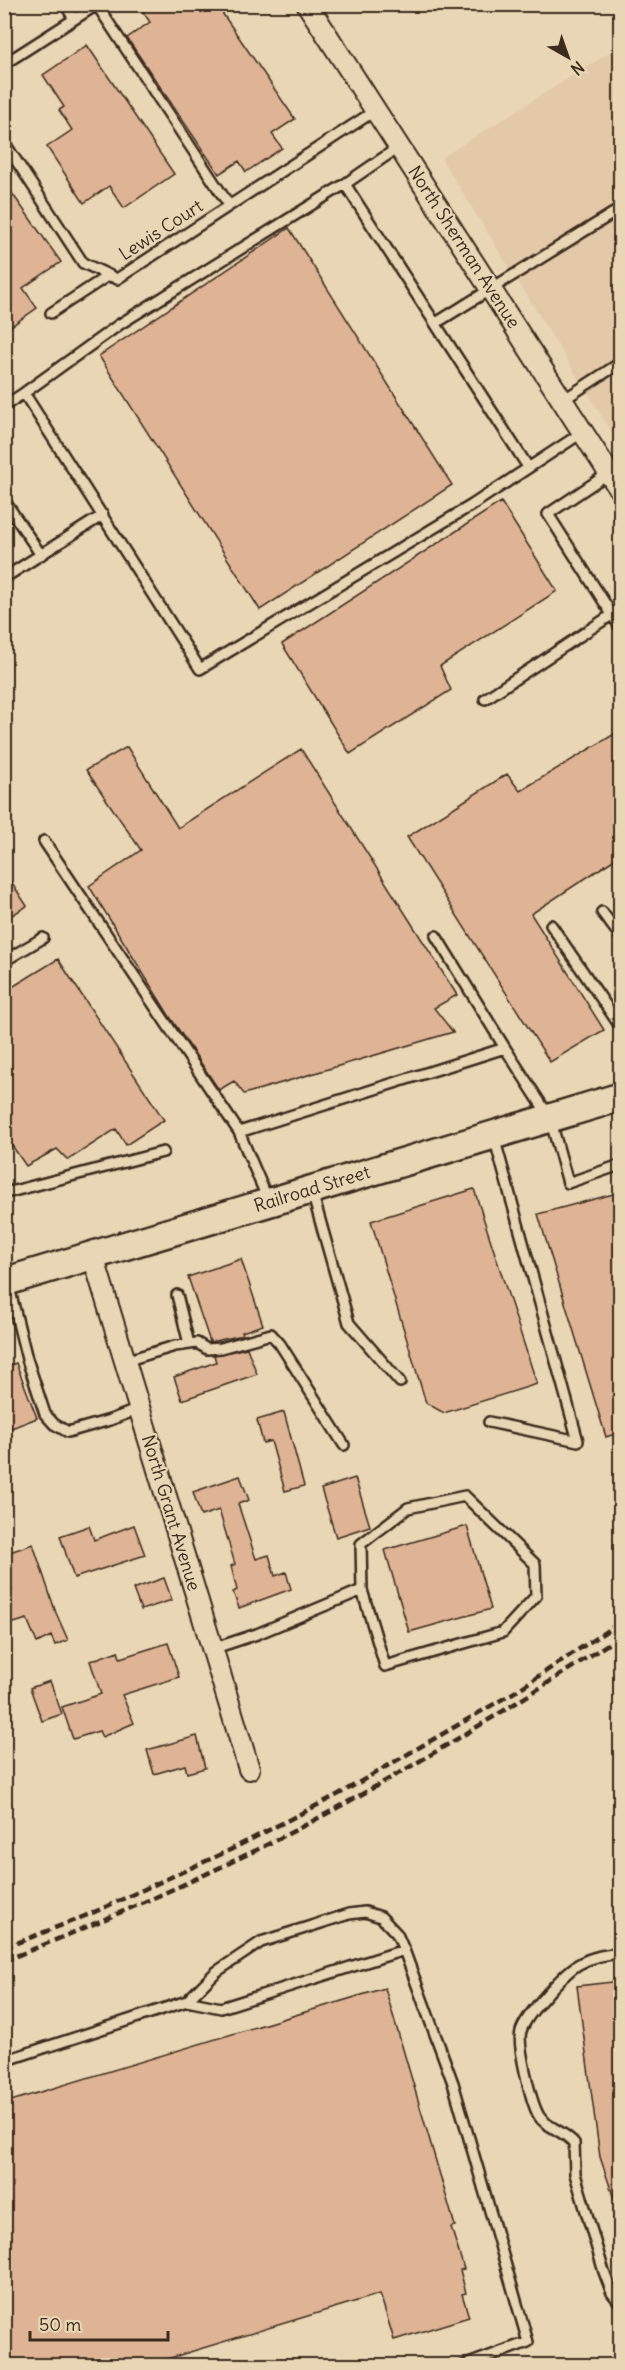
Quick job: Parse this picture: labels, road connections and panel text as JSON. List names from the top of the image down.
{
  "streets": {
    "main road": ["Railroad Street"],
    "street": ["North Sherman Avenue", "North Grant Avenue"],
    "lane": ["Lewis Court"]
  },
  "crossings": [
    ["Lewis Court", "North Sherman Avenue"],
    ["Railroad Street", "North Grant Avenue"]
  ],
  "scale_bar": "50 m",
  "north": "bottom right"
}
